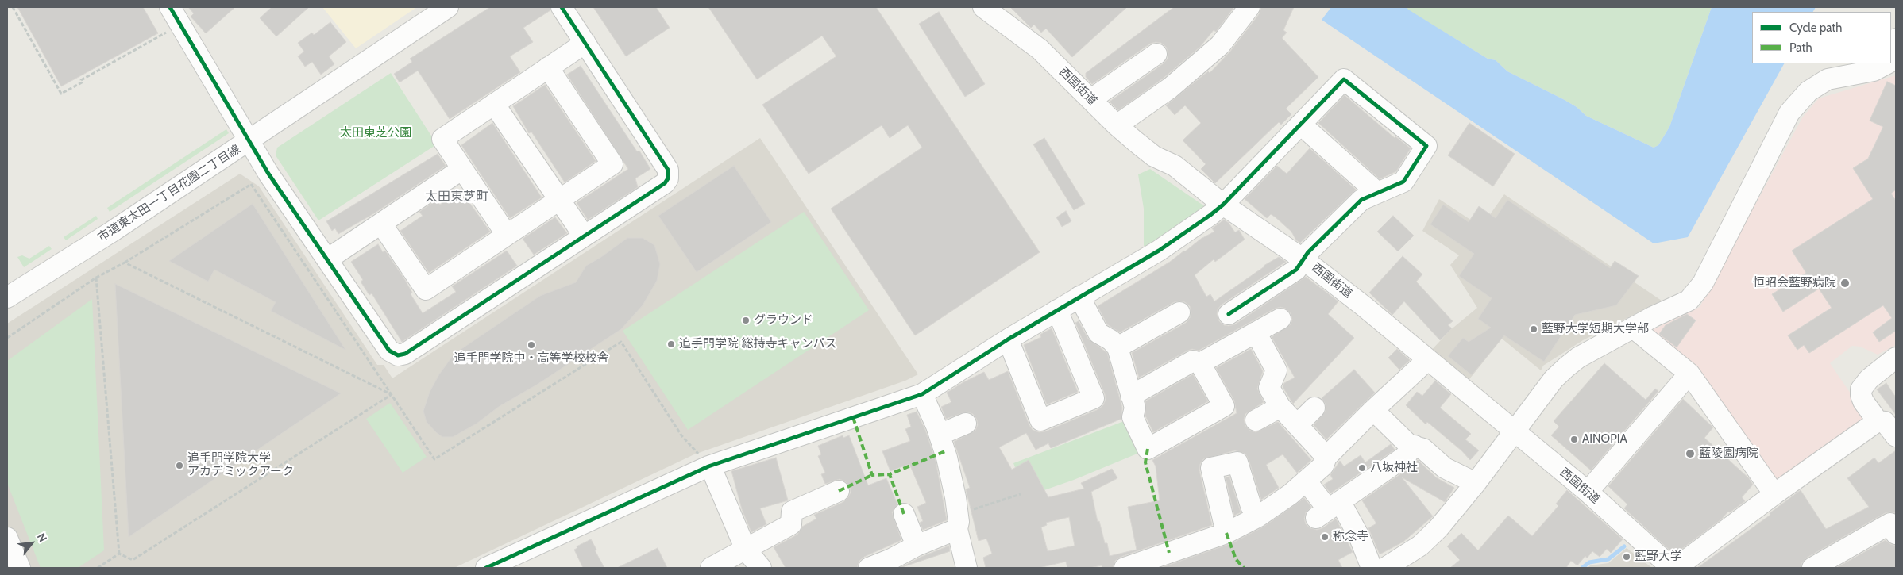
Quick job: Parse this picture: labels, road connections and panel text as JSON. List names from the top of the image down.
{
  "streets": {
    "street": ["西国街道", "市道東太田一丁目花園二丁目線"]
  },
  "districts": ["太田東芝町"],
  "parks": ["太田東芝公園"],
  "places": [
    "恒昭会藍野病院",
    "グラウンド",
    "藍野大学短期大学部",
    "追手門学院 総持寺キャンパス",
    "追手門学院中・高等学校校舎",
    "AINOPIA",
    "藍陵園病院",
    "追手門学院大学 アカデミックアーク",
    "八坂神社",
    "称念寺",
    "藍野大学"
  ],
  "legend": ["Cycle path", "Path"],
  "north": "top right"
}
